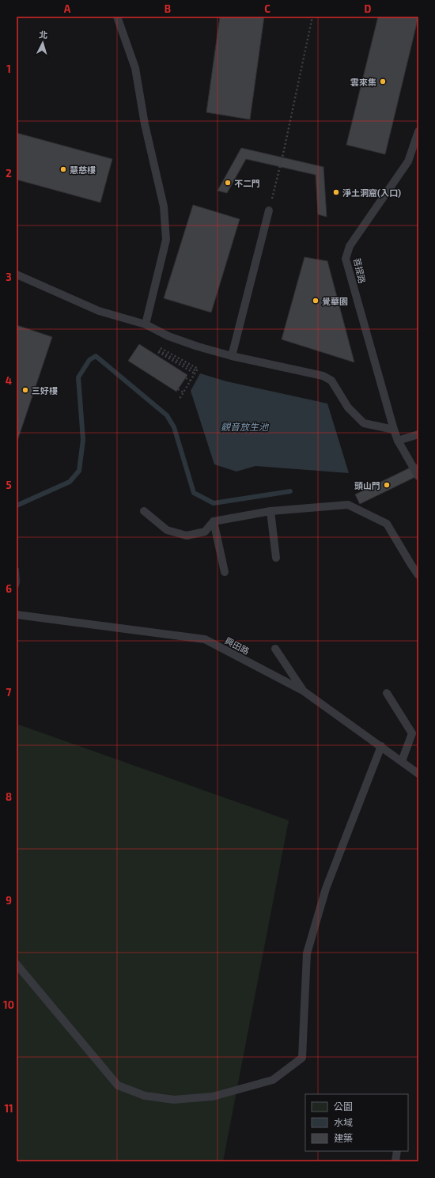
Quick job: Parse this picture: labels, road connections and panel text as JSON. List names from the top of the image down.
{
  "streets": {
    "lane": ["菩提路", "興田路"]
  },
  "water": ["觀音放生池"],
  "places": [
    "雲來集",
    "慧慈樓",
    "不二門",
    "淨土洞窟(入口)",
    "覺華園",
    "三好樓",
    "頭山門"
  ],
  "legend": ["公園", "水域", "建築"],
  "north": "top",
  "grid": {
    "columns": [
      "A",
      "B",
      "C",
      "D"
    ],
    "rows": [
      "1",
      "2",
      "3",
      "4",
      "5",
      "6",
      "7",
      "8",
      "9",
      "10",
      "11"
    ]
  }
}
